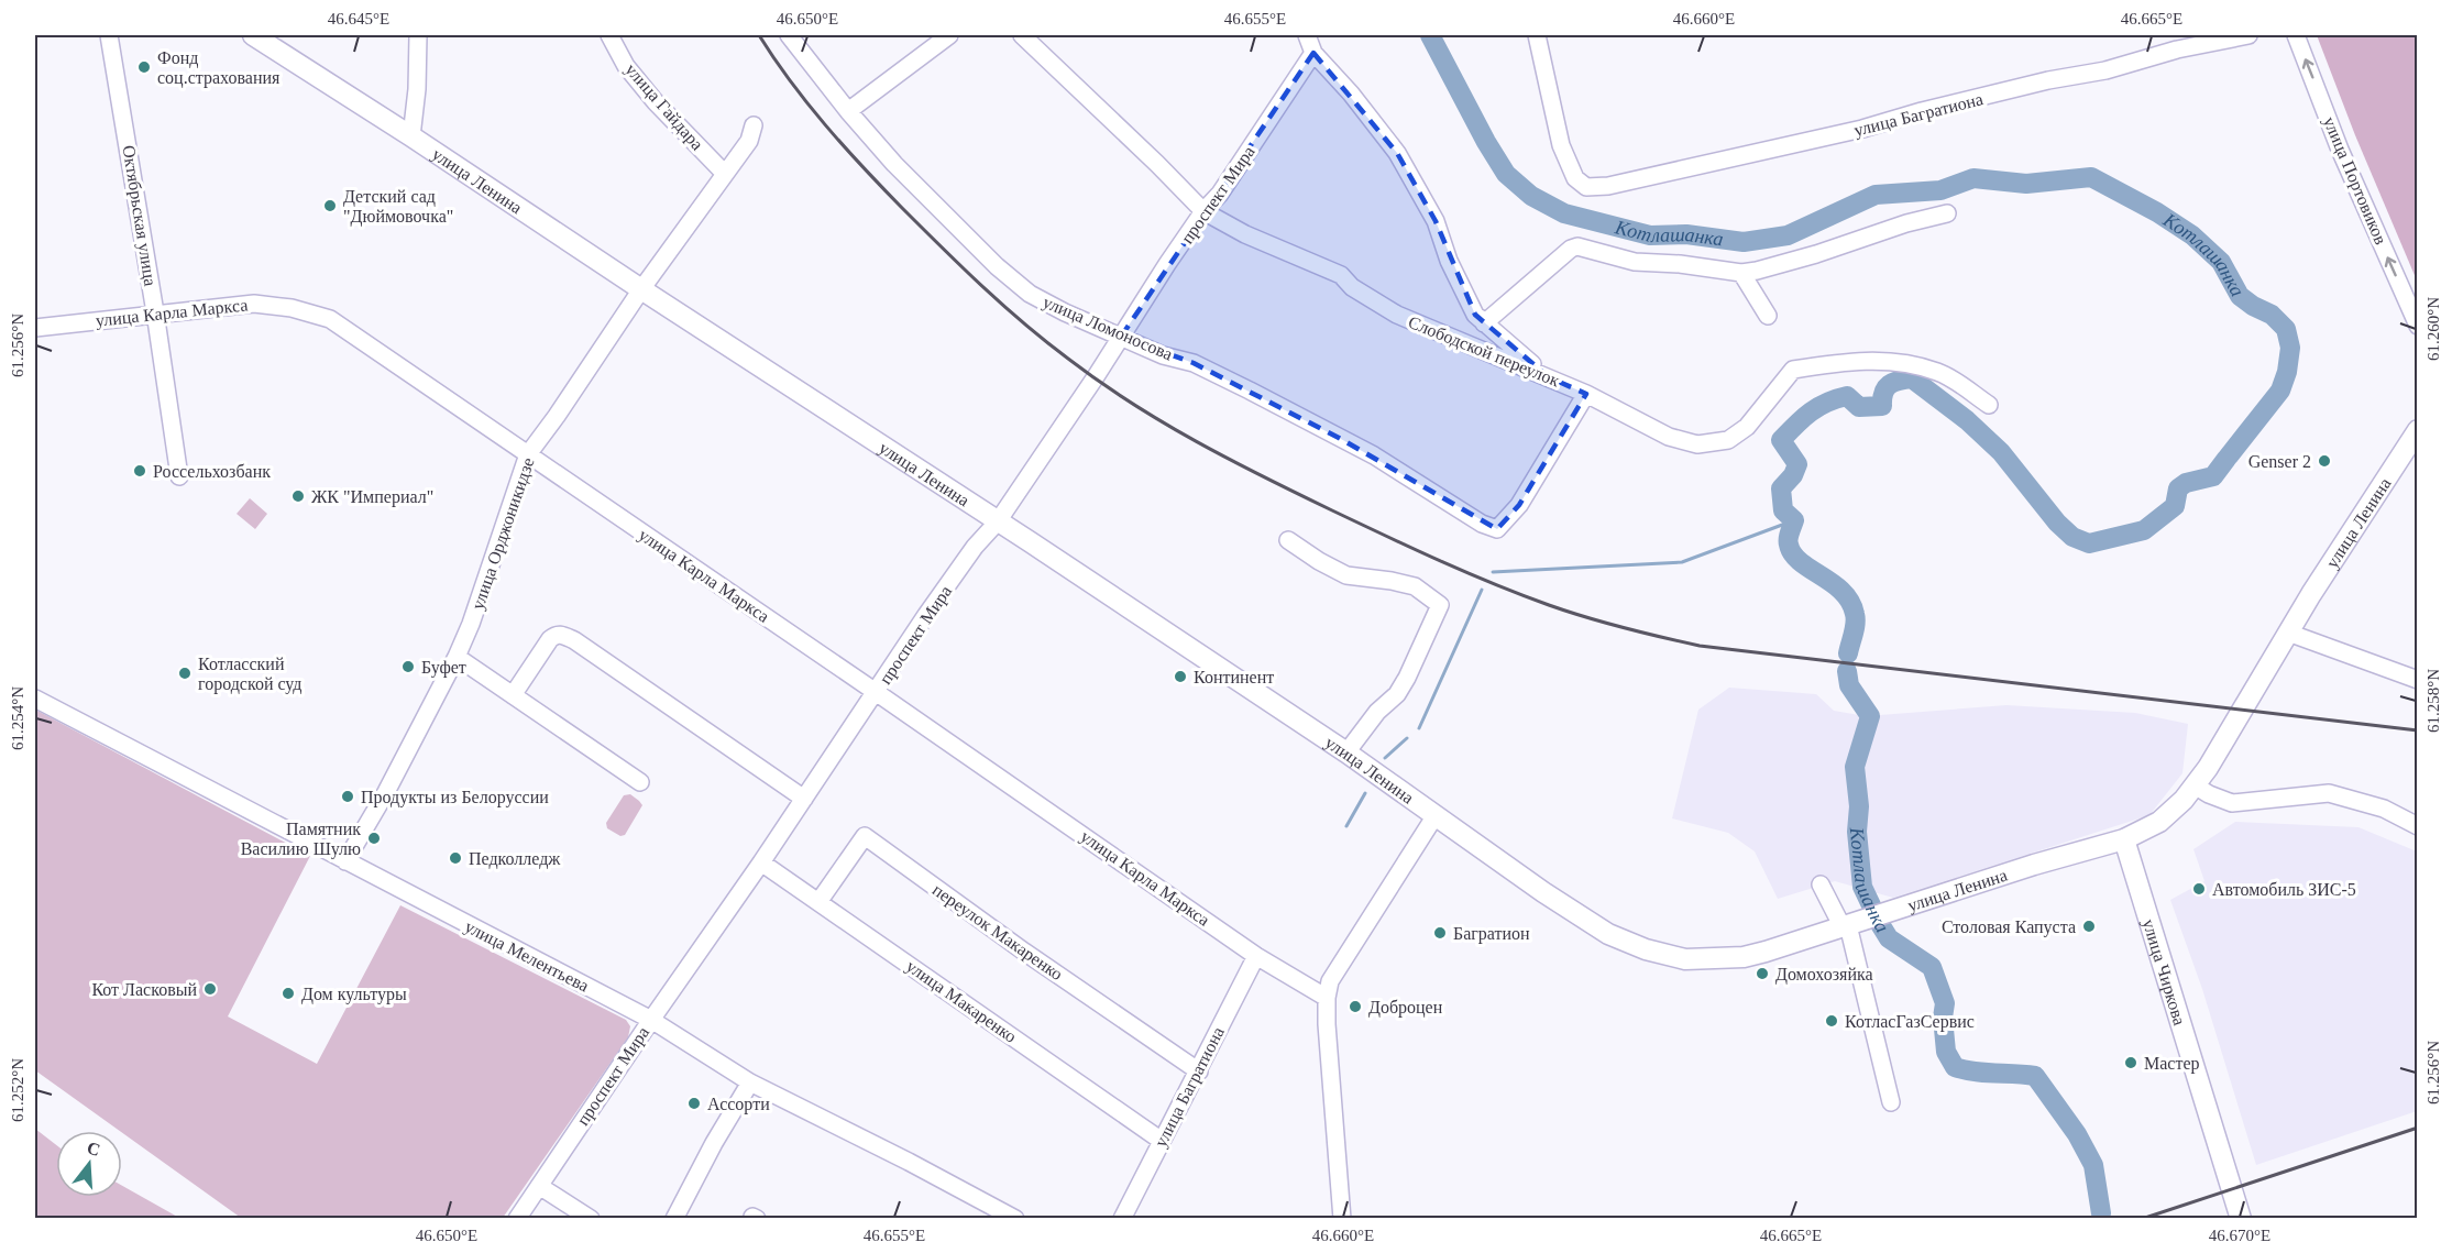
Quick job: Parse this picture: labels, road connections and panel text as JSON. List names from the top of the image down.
{
  "streets": {
    "main road": ["улица Ленина", "улица Чиркова"],
    "street": [
      "улица Гайдара",
      "улица Багратиона",
      "улица Портовиков",
      "проспект Мира",
      "Октябрьская улица",
      "улица Карла Маркса",
      "улица Ломоносова",
      "Слободской переулок",
      "улица Орджоникидзе",
      "переулок Макаренко",
      "улица Мелентьева",
      "улица Макаренко"
    ]
  },
  "crossings": [
    ["улица Гайдара", "улица Орджоникидзе"],
    ["улица Багратиона", "улица Карла Маркса"],
    ["улица Багратиона", "переулок Макаренко"],
    ["улица Багратиона", "улица Макаренко"],
    ["улица Ленина", "проспект Мира"],
    ["улица Ленина", "улица Орджоникидзе"],
    ["улица Ленина", "улица Чиркова"],
    ["проспект Мира", "улица Карла Маркса"],
    ["проспект Мира", "улица Ломоносова"],
    ["проспект Мира", "Слободской переулок"],
    ["проспект Мира", "улица Мелентьева"],
    ["проспект Мира", "улица Макаренко"],
    ["Октябрьская улица", "улица Карла Маркса"],
    ["улица Карла Маркса", "улица Орджоникидзе"],
    ["улица Ломоносова", "Слободской переулок"],
    ["улица Орджоникидзе", "улица Мелентьева"],
    ["переулок Макаренко", "улица Макаренко"]
  ],
  "one_way": ["улица Портовиков"],
  "water": ["Котлашанка"],
  "places": [
    "Фонд соц.страхования",
    "Детский сад \"Дюймовочка\"",
    "Genser 2",
    "Россельхозбанк",
    "ЖК \"Империал\"",
    "Буфет",
    "Котласский городской суд",
    "Континент",
    "Продукты из Белоруссии",
    "Памятник Василию Шулю",
    "Педколледж",
    "Автомобиль ЗИС-5",
    "Столовая Капуста",
    "Багратион",
    "Домохозяйка",
    "Кот Ласковый",
    "Дом культуры",
    "Доброцен",
    "КотласГазСервис",
    "Мастер",
    "Ассорти"
  ],
  "north": "top",
  "coordinates": [
    "46.645°E",
    "46.650°E",
    "46.655°E",
    "46.660°E",
    "46.665°E",
    "61.260°N",
    "61.256°N",
    "61.258°N",
    "61.254°N",
    "61.252°N",
    "46.670°E"
  ]
}
